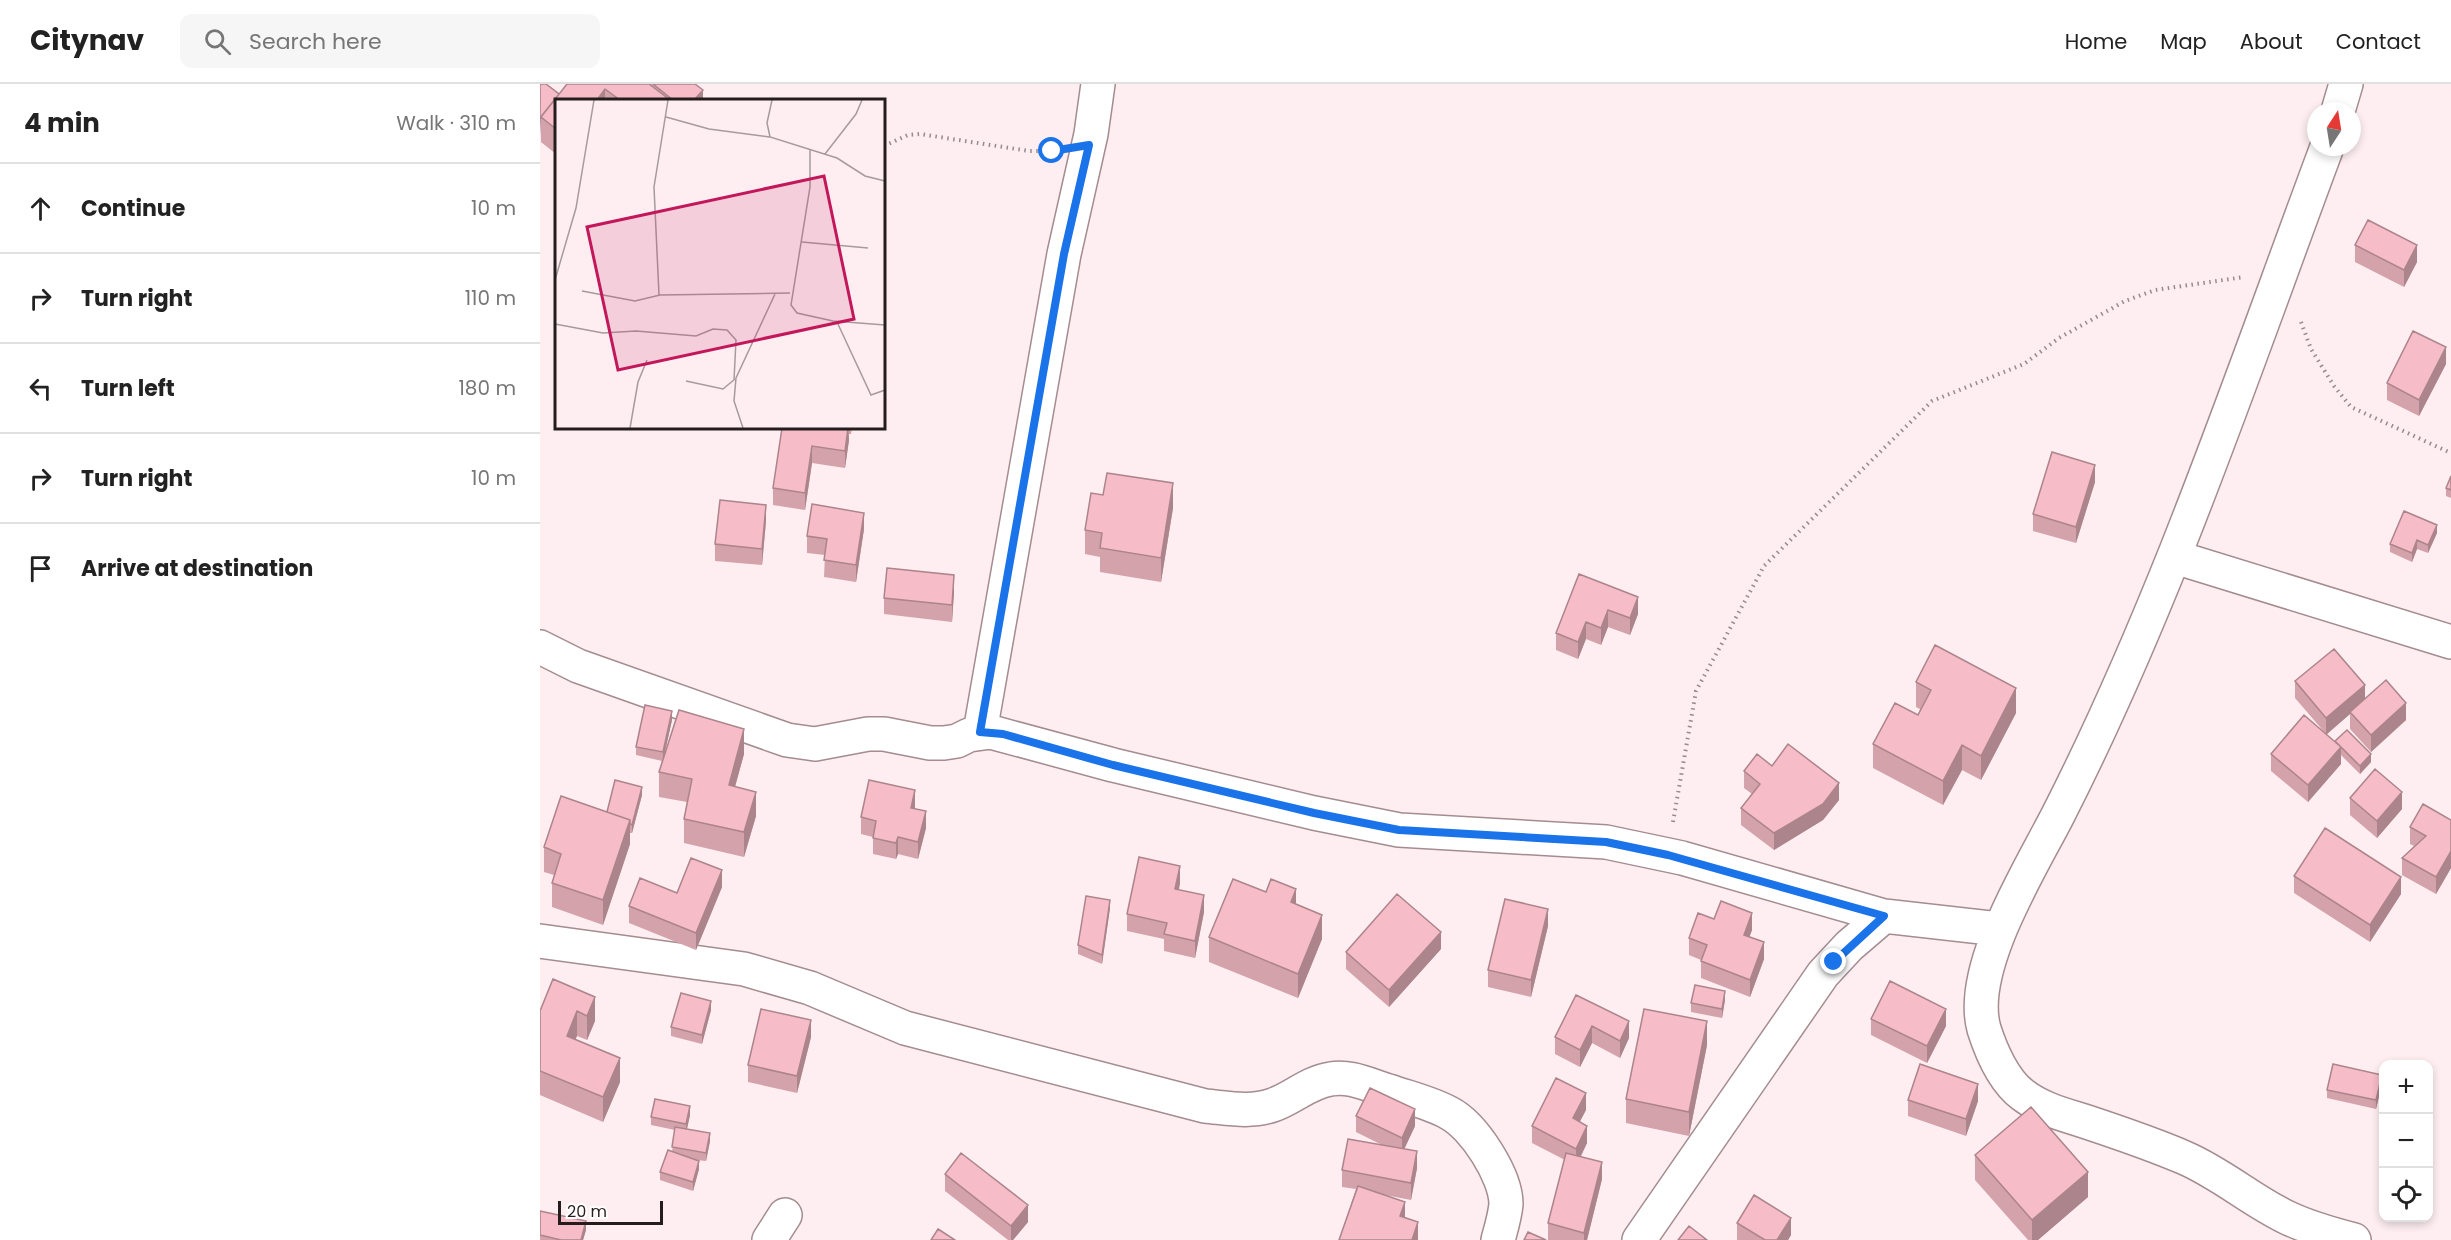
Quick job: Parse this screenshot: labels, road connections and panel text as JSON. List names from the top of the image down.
{
  "scale_bar": "20 m",
  "north": "top",
  "page": {
    "header": "Citynav",
    "search": "Search here",
    "nav": [
      "Home",
      "Map",
      "About",
      "Contact"
    ],
    "heading": ["4 min", "Walk · 310 m"],
    "list": [
      ["Continue", "10 m"],
      ["Turn right", "110 m"],
      ["Turn left", "180 m"],
      ["Turn right", "10 m"],
      "Arrive at destination"
    ],
    "map_buttons": ["+", "−"],
    "scale": "20 m"
  }
}
